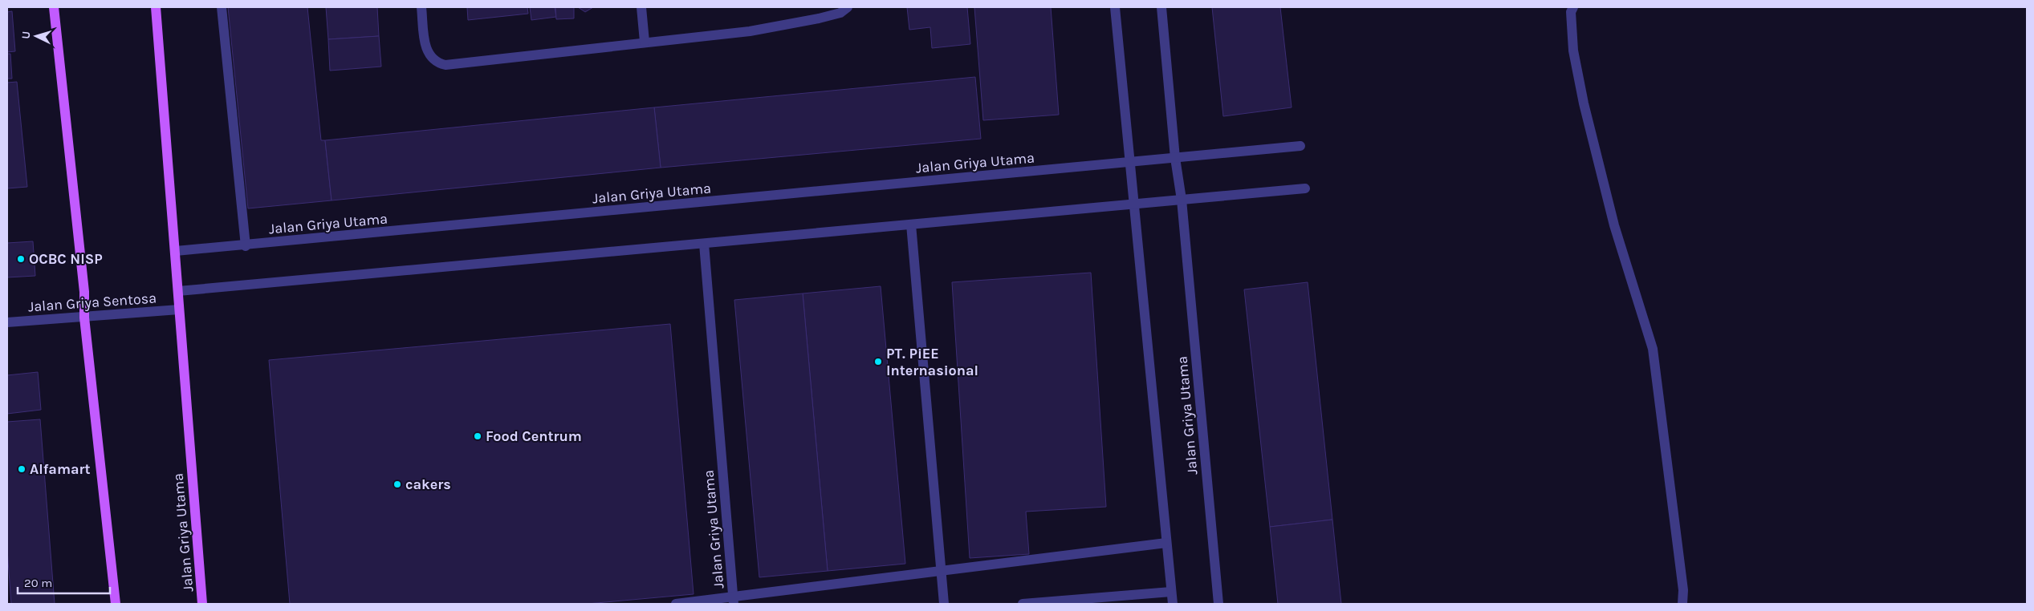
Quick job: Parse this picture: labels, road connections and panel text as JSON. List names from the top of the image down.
{
  "streets": {
    "main road": ["Jalan Griya Utama"],
    "street": ["Jalan Griya Sentosa"]
  },
  "crossings": [
    ["Jalan Griya Utama", "Jalan Griya Sentosa"]
  ],
  "places": [
    "OCBC NISP",
    "PT. PiEE Internasional",
    "Food Centrum",
    "Alfamart",
    "cakers"
  ],
  "scale_bar": "20 m",
  "north": "left"
}
